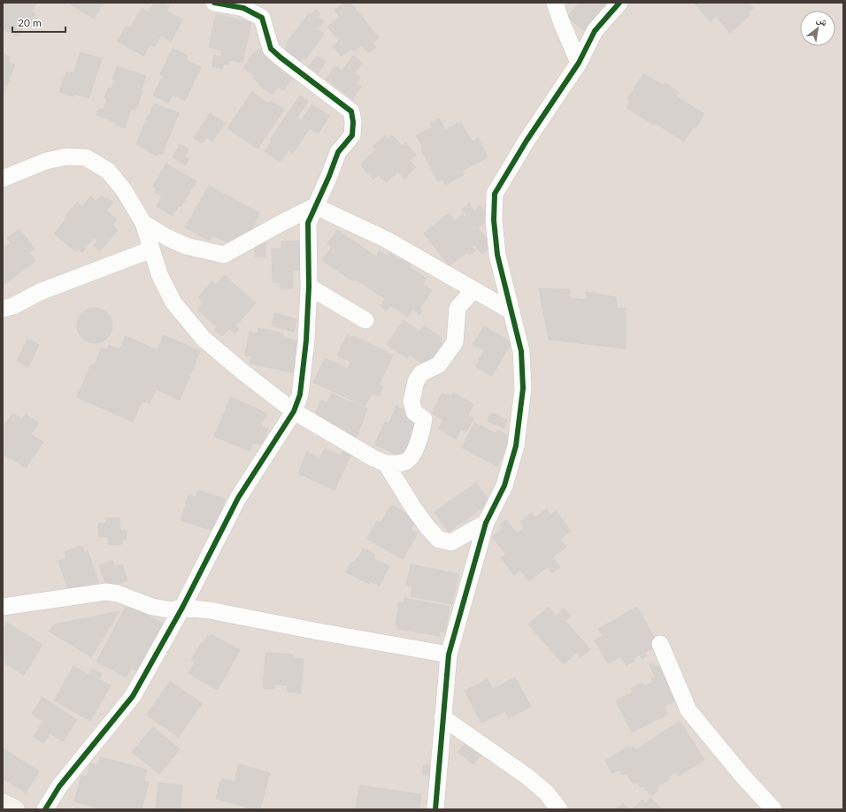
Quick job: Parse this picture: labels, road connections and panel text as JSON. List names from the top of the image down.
{
  "scale_bar": "20 m",
  "north": "top right"
}
